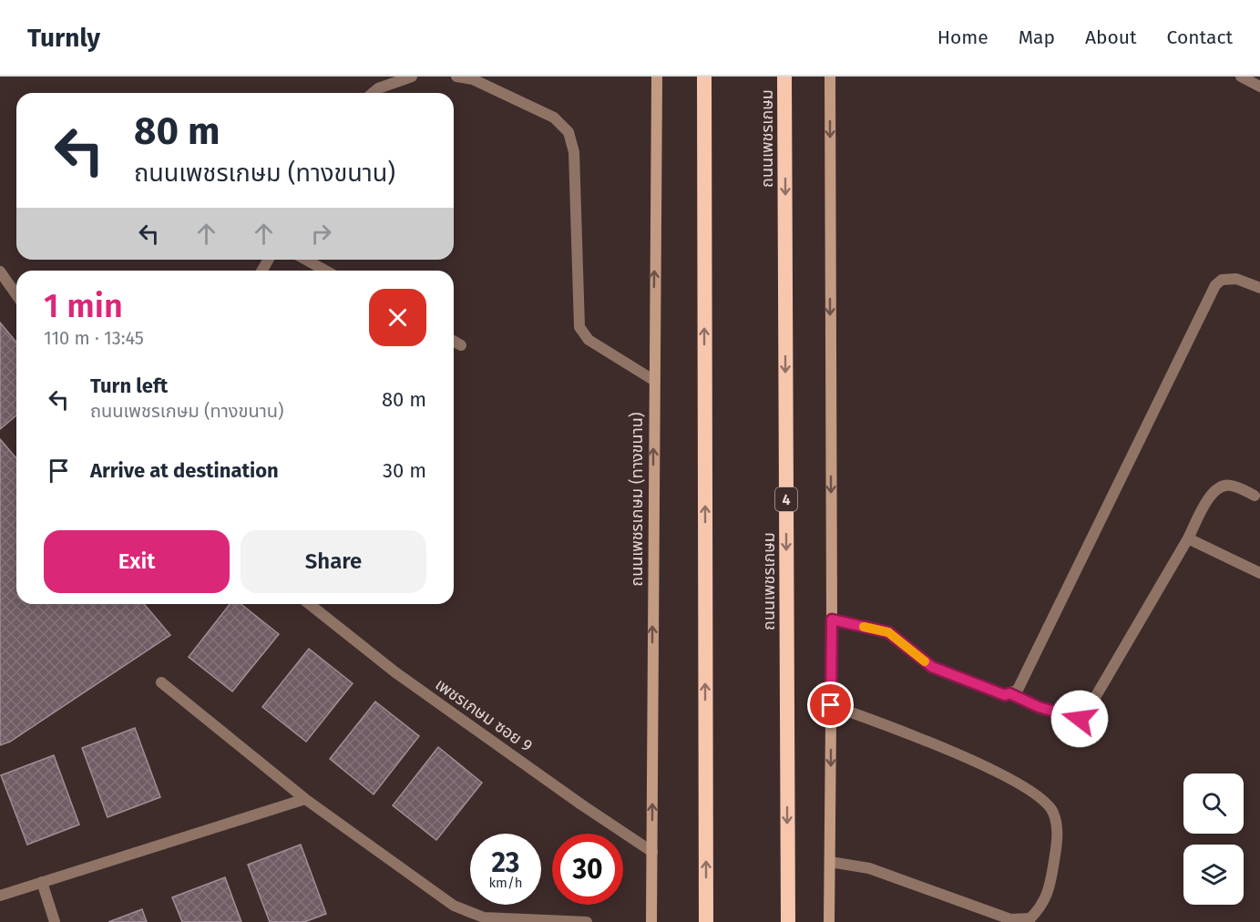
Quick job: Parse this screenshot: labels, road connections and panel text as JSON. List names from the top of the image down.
{
  "streets": {
    "highway": ["ถนนเพชรเกษม", "4"],
    "main road": ["ถนนเพชรเกษม (ทางขนาน)"],
    "street": ["เพชรเกษม ซอย 9"]
  },
  "crossings": [
    ["ถนนเพชรเกษม (ทางขนาน)", "เพชรเกษม ซอย 9"]
  ],
  "one_way": ["ถนนเพชรเกษม (ทางขนาน)"],
  "page": {
    "header": "Turnly",
    "nav": [
      "Home",
      "Map",
      "About",
      "Contact"
    ],
    "turn": ["80 m", "ถนนเพชรเกษม (ทางขนาน)"],
    "heading": ["1 min", "110 m · 13:45"],
    "list": [
      {
        "name": "Turn left",
        "note": "ถนนเพชรเกษม (ทางขนาน)",
        "value": "80 m"
      },
      {
        "name": "Arrive at destination",
        "value": "30 m"
      }
    ],
    "buttons": ["Exit", "Share"],
    "speed": "23 km/h",
    "limit": "30"
  }
}
